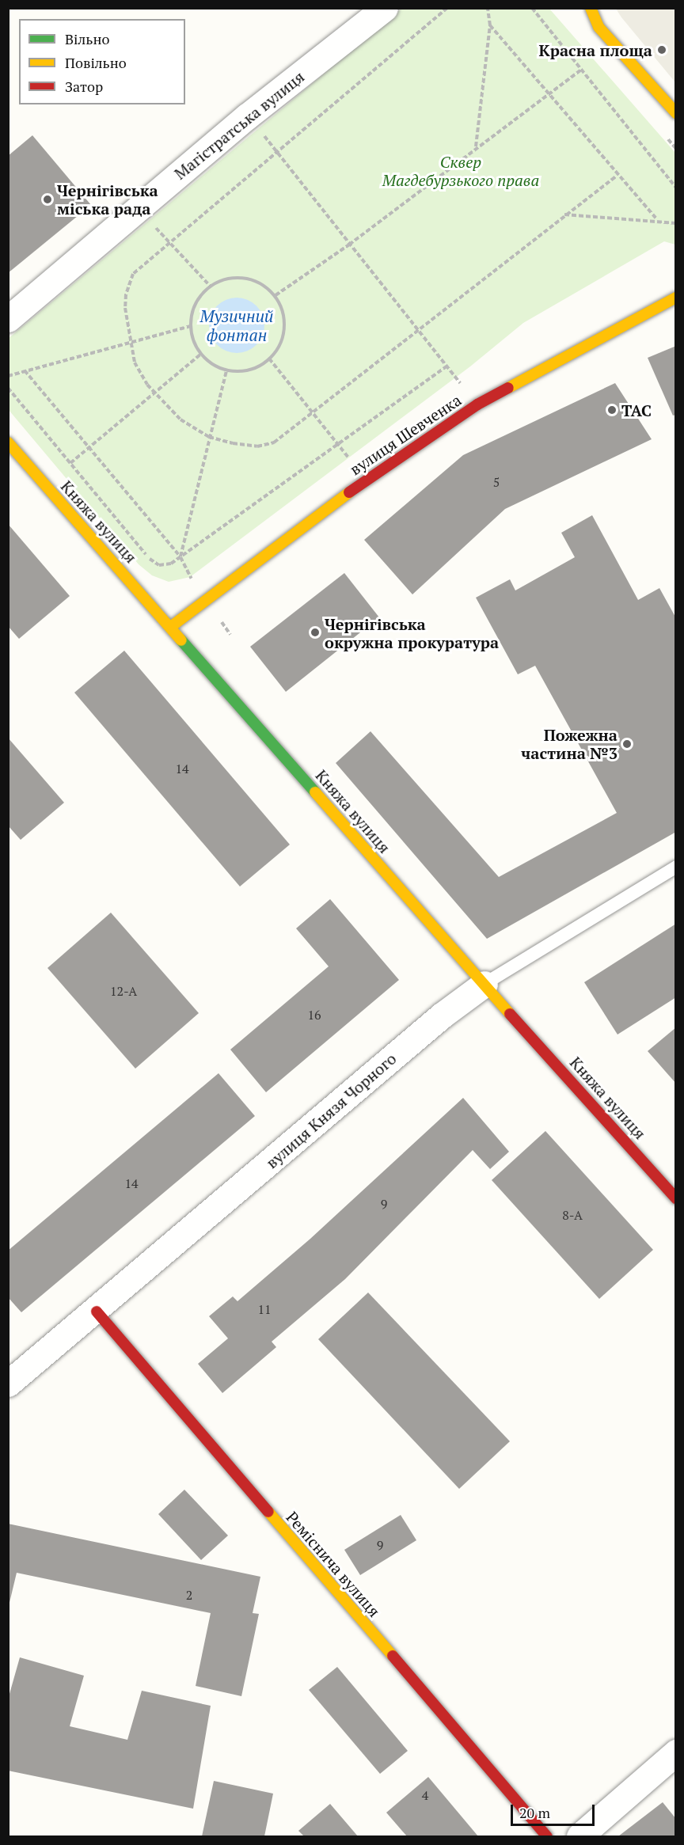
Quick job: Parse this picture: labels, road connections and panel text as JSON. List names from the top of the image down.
{
  "streets": {
    "street": [
      "Магістратська вулиця",
      "вулиця Шевченка",
      "Княжа вулиця",
      "вулиця Князя Чорного",
      "Реміснича вулиця"
    ]
  },
  "crossings": [
    ["вулиця Шевченка", "Княжа вулиця"],
    ["Княжа вулиця", "вулиця Князя Чорного"],
    ["вулиця Князя Чорного", "Реміснича вулиця"]
  ],
  "water": ["Музичний фонтан"],
  "parks": ["Сквер Магдебурзького права"],
  "places": [
    "Красна площа",
    "Чернігівська міська рада",
    "ТАС",
    "Чернігівська окружна прокуратура",
    "Пожежна частина №3"
  ],
  "house_numbers": [
    "5",
    "14",
    "12-А",
    "16",
    "14",
    "9",
    "8-А",
    "11",
    "9",
    "2",
    "4"
  ],
  "legend": ["Вільно", "Повільно", "Затор"],
  "scale_bar": "20 m"
}
